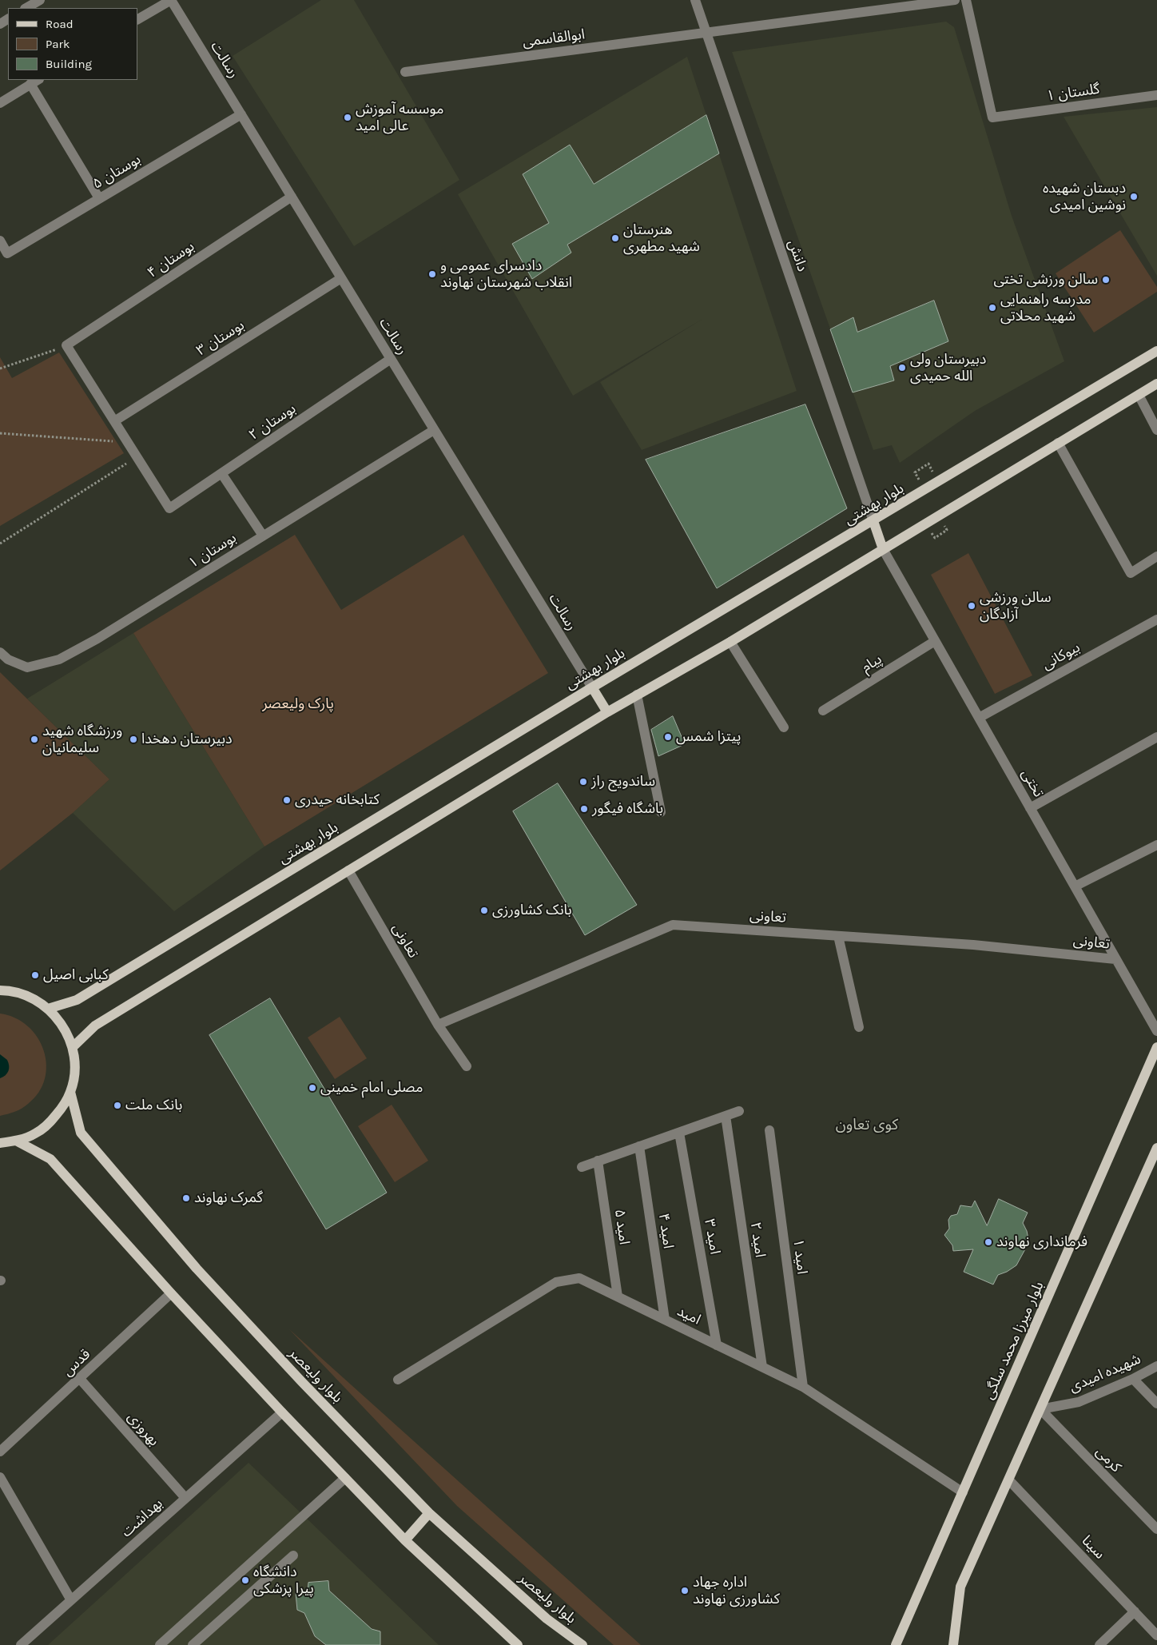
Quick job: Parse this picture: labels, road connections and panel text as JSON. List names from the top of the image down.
{
  "streets": {
    "main road": ["بلوار بهشتی", "بلوار میرزا محمد سلگی", "بلوار ولیعصر"],
    "street": [
      "ابوالقاسمی",
      "رسالت",
      "گلستان ۱",
      "بوستان ۵",
      "دانش",
      "بوستان ۴",
      "بوستان ۳",
      "بوستان ۲",
      "بوستان ۱",
      "بیوکانی",
      "پیام",
      "تختی",
      "تعاونی",
      "امید ۵",
      "امید ۴",
      "امید ۳",
      "امید ۲",
      "امید ۱",
      "امید",
      "قدس",
      "شهیده امیدی",
      "بهروزی",
      "کرمی",
      "بهداشت",
      "سینا"
    ]
  },
  "crossings": [
    ["ابوالقاسمی", "دانش"],
    ["رسالت", "بوستان ۵"],
    ["رسالت", "بوستان ۴"],
    ["رسالت", "بوستان ۳"],
    ["رسالت", "بوستان ۲"],
    ["رسالت", "بلوار بهشتی"],
    ["رسالت", "بوستان ۱"],
    ["دانش", "بلوار بهشتی"],
    ["بیوکانی", "تختی"],
    ["پیام", "تختی"],
    ["تختی", "تعاونی"],
    ["امید ۵", "امید"],
    ["امید ۴", "امید"],
    ["امید ۳", "امید"],
    ["امید ۲", "امید"],
    ["امید ۱", "امید"],
    ["امید", "بلوار میرزا محمد سلگی"],
    ["قدس", "بهروزی"],
    ["شهیده امیدی", "کرمی"],
    ["بهروزی", "بهداشت"]
  ],
  "districts": ["کوی تعاون"],
  "parks": ["پارک ولیعصر"],
  "places": [
    "موسسه آموزش عالی امید",
    "دبستان شهیده نوشین امیدی",
    "هنرستان شهید مطهری",
    "دادسرای عمومی و انقلاب شهرستان نهاوند",
    "سالن ورزشی تختی",
    "مدرسه راهنمایی شهید محلاتی",
    "دبیرستان ولی الله حمیدی",
    "سالن ورزشی آزادگان",
    "پیتزا شمس",
    "ورزشگاه شهید سلیمانیان",
    "دبیرستان دهخدا",
    "ساندویج راز",
    "کتابخانه حیدری",
    "باشگاه فیگور",
    "بانک کشاورزی",
    "کبابی اصیل",
    "مصلی امام خمینی",
    "بانک ملت",
    "گمرک نهاوند",
    "فرمانداری نهاوند",
    "دانشگاه پیرا پزشکی",
    "اداره جهاد کشاورزی نهاوند"
  ],
  "legend": ["Road", "Park", "Building"]
}
